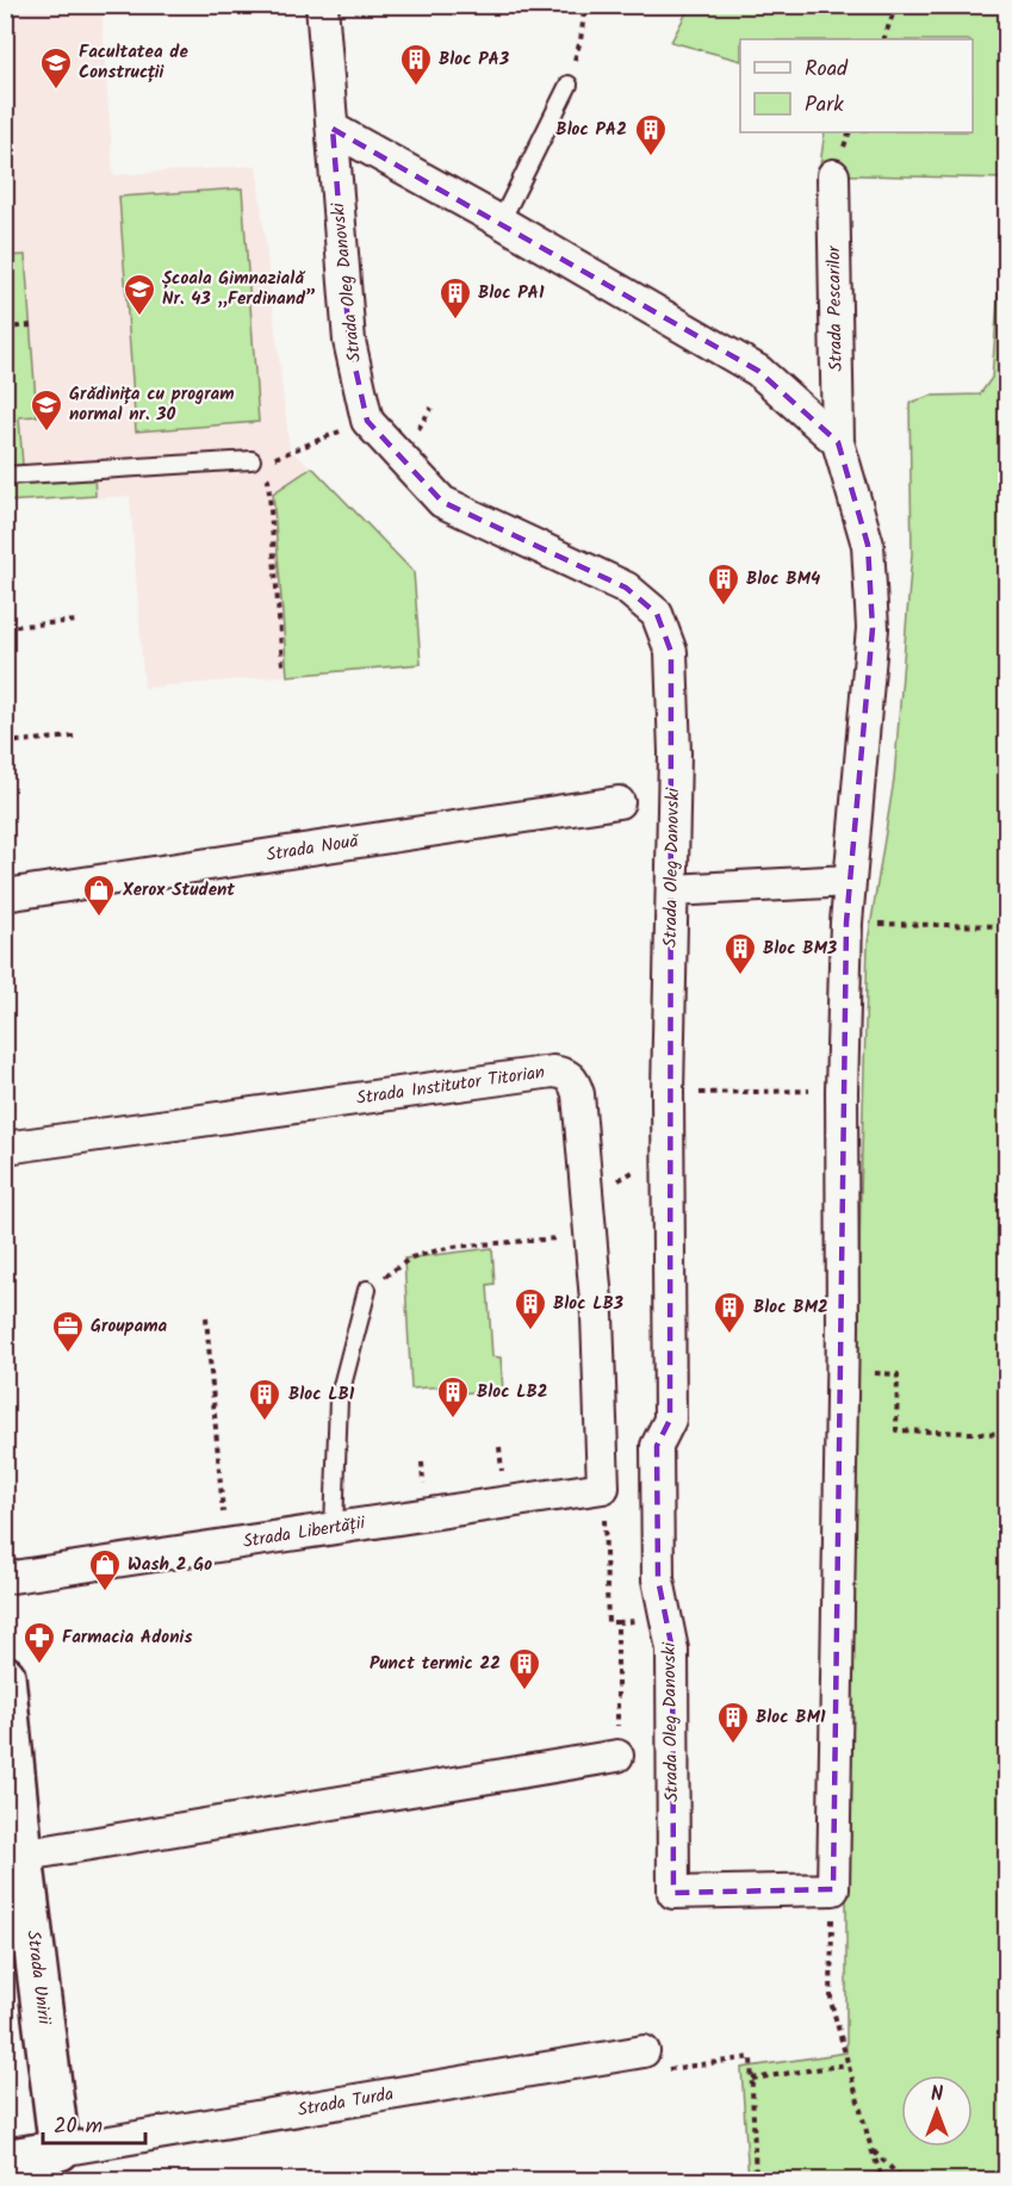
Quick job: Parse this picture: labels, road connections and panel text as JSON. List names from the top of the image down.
{
  "streets": {
    "street": [
      "Strada Oleg Danovski",
      "Strada Pescarilor",
      "Strada Nouă",
      "Strada Institutor Titorian",
      "Strada Libertății",
      "Strada Unirii",
      "Strada Turda"
    ]
  },
  "crossings": [
    ["Strada Oleg Danovski", "Strada Pescarilor"],
    ["Strada Institutor Titorian", "Strada Libertății"],
    ["Strada Unirii", "Strada Turda"]
  ],
  "places": {
    "building": [
      "Bloc PA3",
      "Bloc PA2",
      "Bloc PA1",
      "Bloc BM4",
      "Bloc BM3",
      "Bloc LB3",
      "Bloc BM2",
      "Bloc LB2",
      "Bloc LB1",
      "Punct termic 22",
      "Bloc BM1"
    ],
    "school or university": ["Facultatea de Construcții", "Școala Gimnazială Nr. 43 „Ferdinand”", "Grădinița cu program normal nr. 30"],
    "shop": ["Xerox Student", "Wash 2 Go"],
    "office": ["Groupama"],
    "pharmacy": ["Farmacia Adonis"]
  },
  "legend": ["Road", "Park"],
  "scale_bar": "20 m",
  "north": "top"
}
